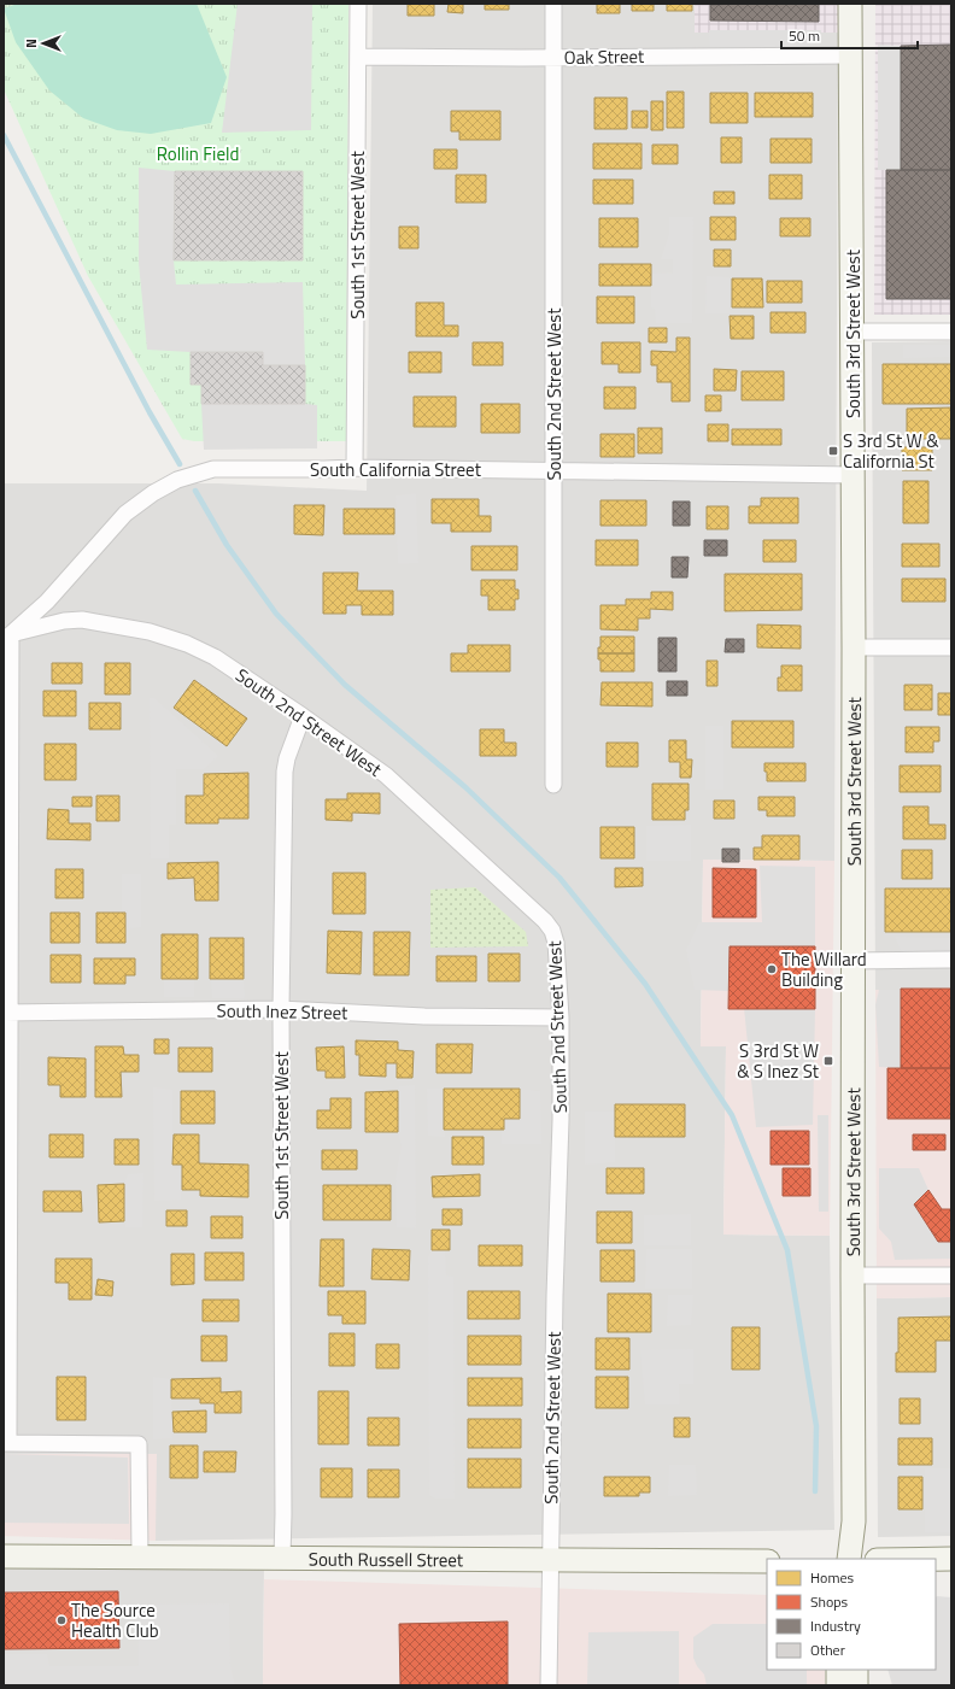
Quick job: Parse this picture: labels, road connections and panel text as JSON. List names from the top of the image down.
{
  "streets": {
    "main road": ["South 3rd Street West", "South Russell Street"],
    "street": [
      "Oak Street",
      "South 1st Street West",
      "South 2nd Street West",
      "South California Street",
      "South Inez Street"
    ]
  },
  "crossings": [
    ["Oak Street", "South 1st Street West"],
    ["Oak Street", "South 3rd Street West"],
    ["Oak Street", "South 2nd Street West"],
    ["South 1st Street West", "South 2nd Street West"],
    ["South 1st Street West", "South California Street"],
    ["South 1st Street West", "South Inez Street"],
    ["South 1st Street West", "South Russell Street"],
    ["South 3rd Street West", "South California Street"],
    ["South 2nd Street West", "South California Street"],
    ["South 2nd Street West", "South Inez Street"],
    ["South 2nd Street West", "South Russell Street"]
  ],
  "parks": ["Rollin Field"],
  "places": {
    "transit": ["S 3rd St W & California St", "S 3rd St W & S Inez St"],
    "other": ["The Willard Building", "The Source Health Club"]
  },
  "legend": [
    "Homes",
    "Shops",
    "Industry",
    "Other"
  ],
  "scale_bar": "50 m",
  "north": "left"
}
